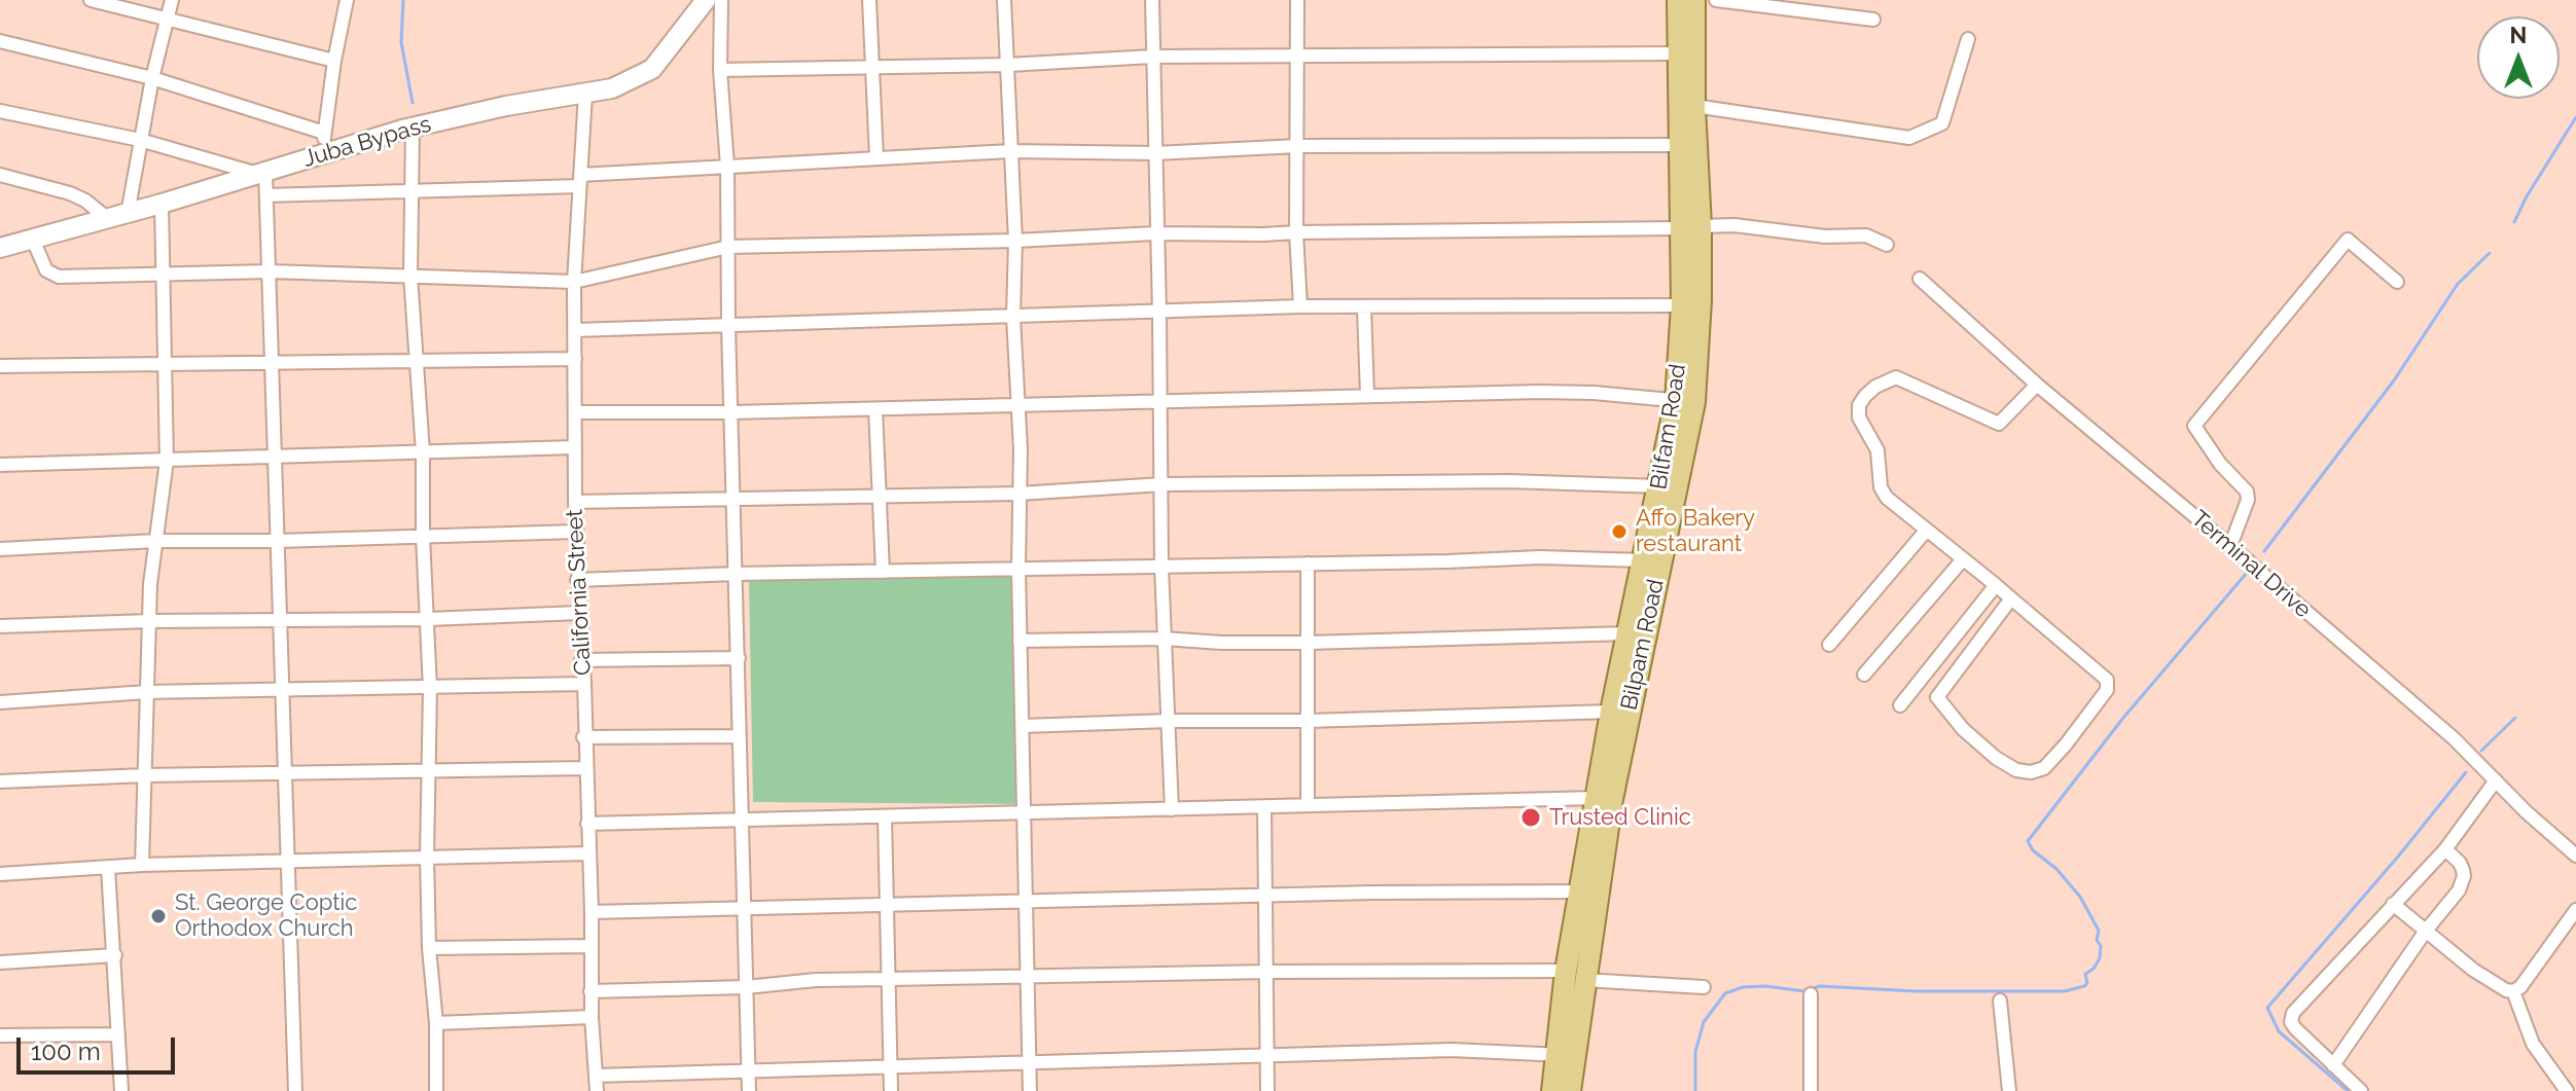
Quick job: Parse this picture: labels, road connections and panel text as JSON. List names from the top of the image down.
{
  "streets": {
    "main road": ["Juba Bypass", "Bilfam Road", "Bilpam Road"],
    "street": ["Terminal Drive", "California Street"]
  },
  "crossings": [
    ["Juba Bypass", "California Street"],
    ["Bilfam Road", "Bilpam Road"]
  ],
  "places": ["Affo Bakery restaurant", "Trusted Clinic", "St. George Coptic Orthodox Church"],
  "scale_bar": "100 m",
  "north": "top"
}
